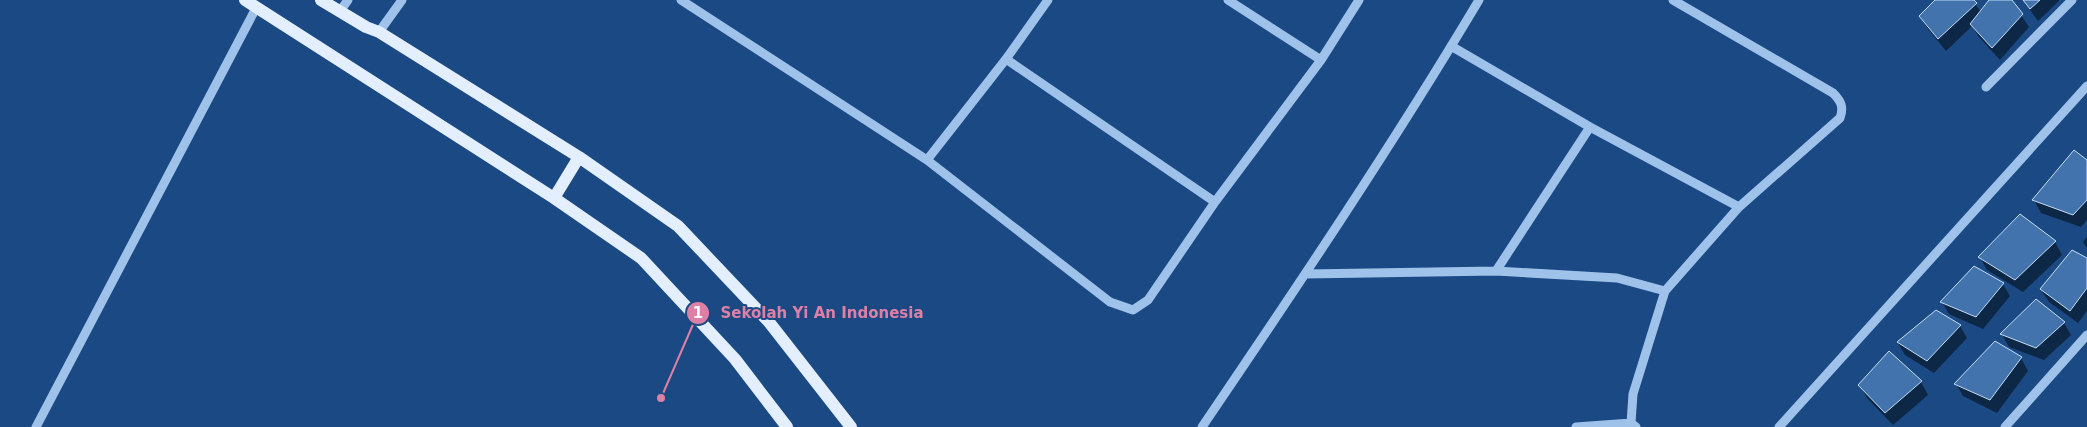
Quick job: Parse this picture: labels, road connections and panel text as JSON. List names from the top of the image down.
{
  "places": ["Sekolah Yi An Indonesia"]
}
